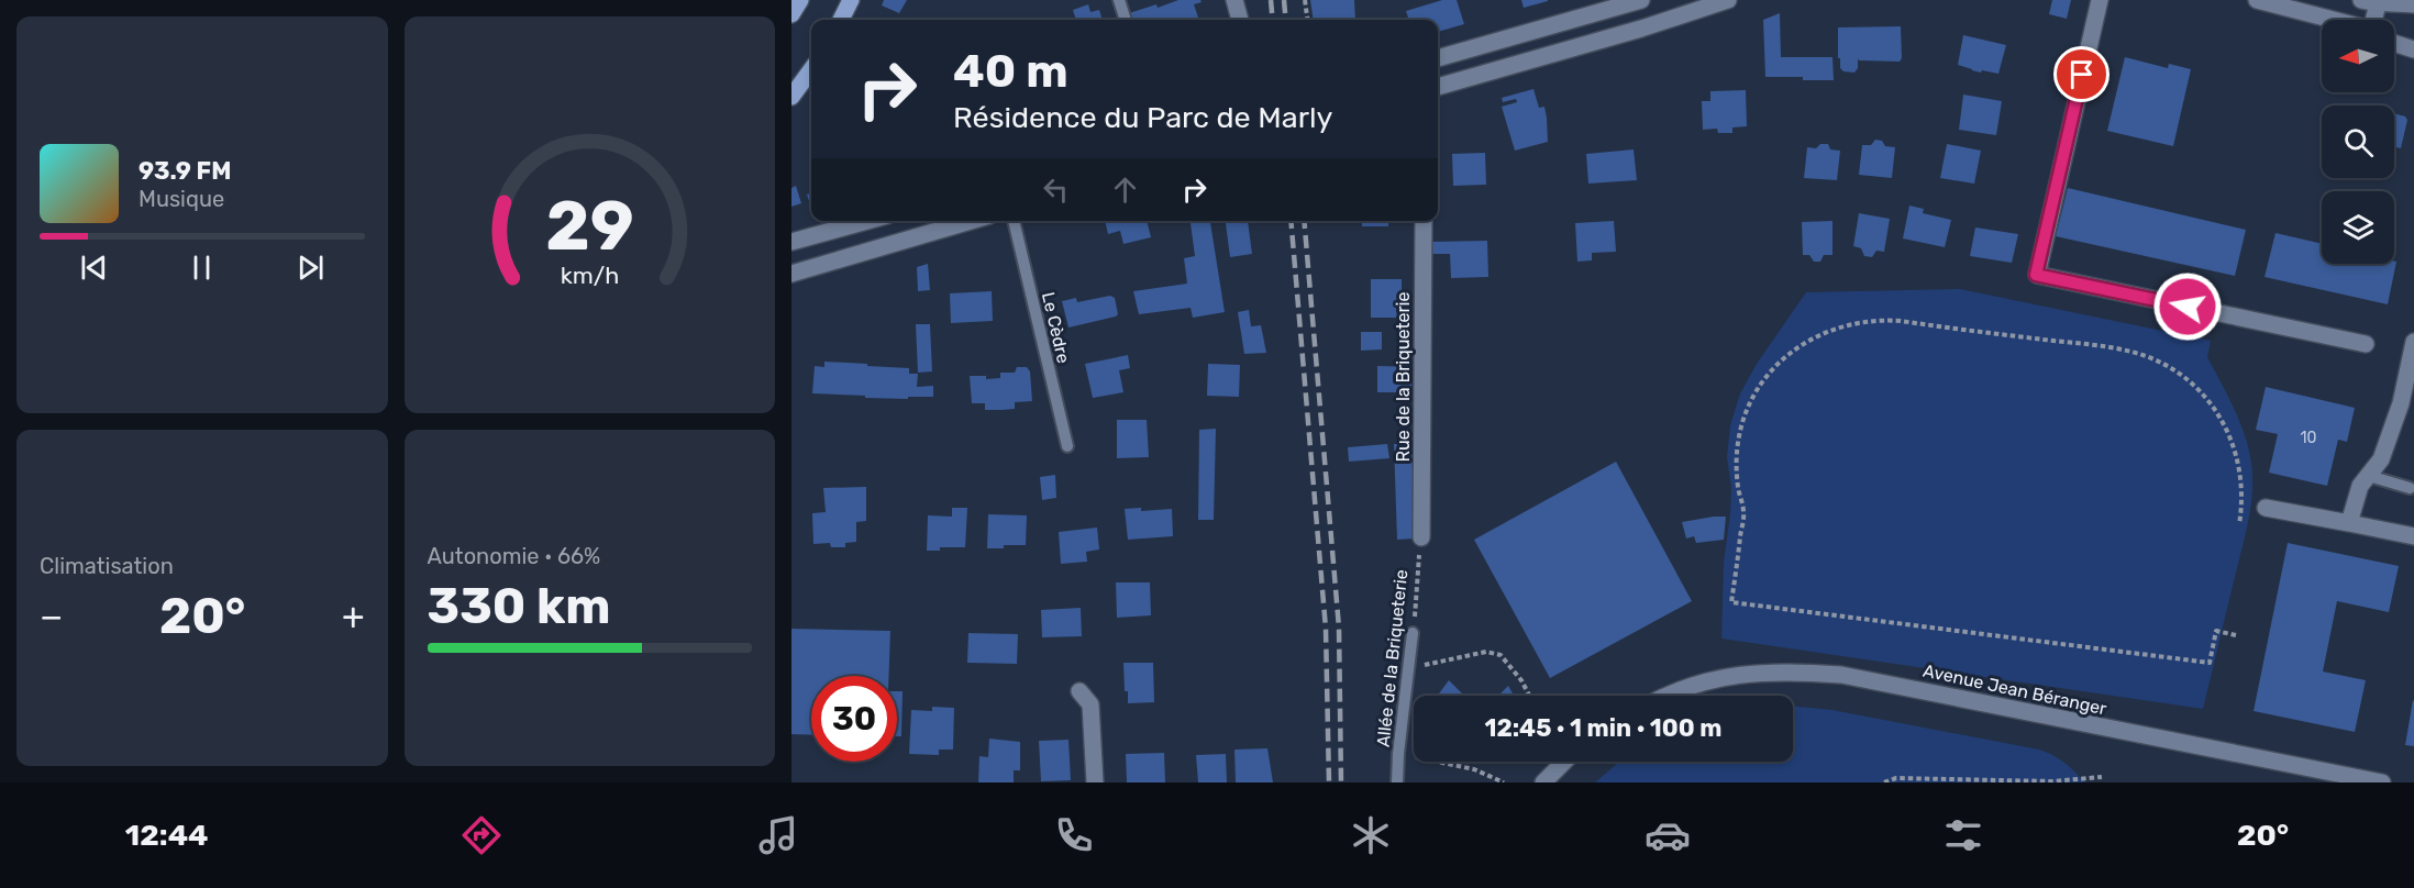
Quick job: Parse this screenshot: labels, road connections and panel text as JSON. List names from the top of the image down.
{
  "streets": {
    "street": ["Rue de la Briqueterie", "Avenue Jean Béranger"],
    "lane": ["Le Cèdre", "Allée de la Briqueterie"]
  },
  "crossings": [
    ["Rue de la Briqueterie", "Allée de la Briqueterie"]
  ],
  "house_numbers": ["10"],
  "north": "left",
  "page": {
    "turn": ["40 m", "Résidence du Parc de Marly"],
    "song": ["93.9 FM", "Musique"],
    "tile": [
      "Climatisation",
      ["Autonomie · 66%", "330 km"]
    ],
    "heat": ["−", "20°", "+"],
    "limit": "30",
    "trip": "12:45 · 1 min · 100 m",
    "tabs": ["12:44", "20°"],
    "gauge": ["29", "km/h"]
  }
}
